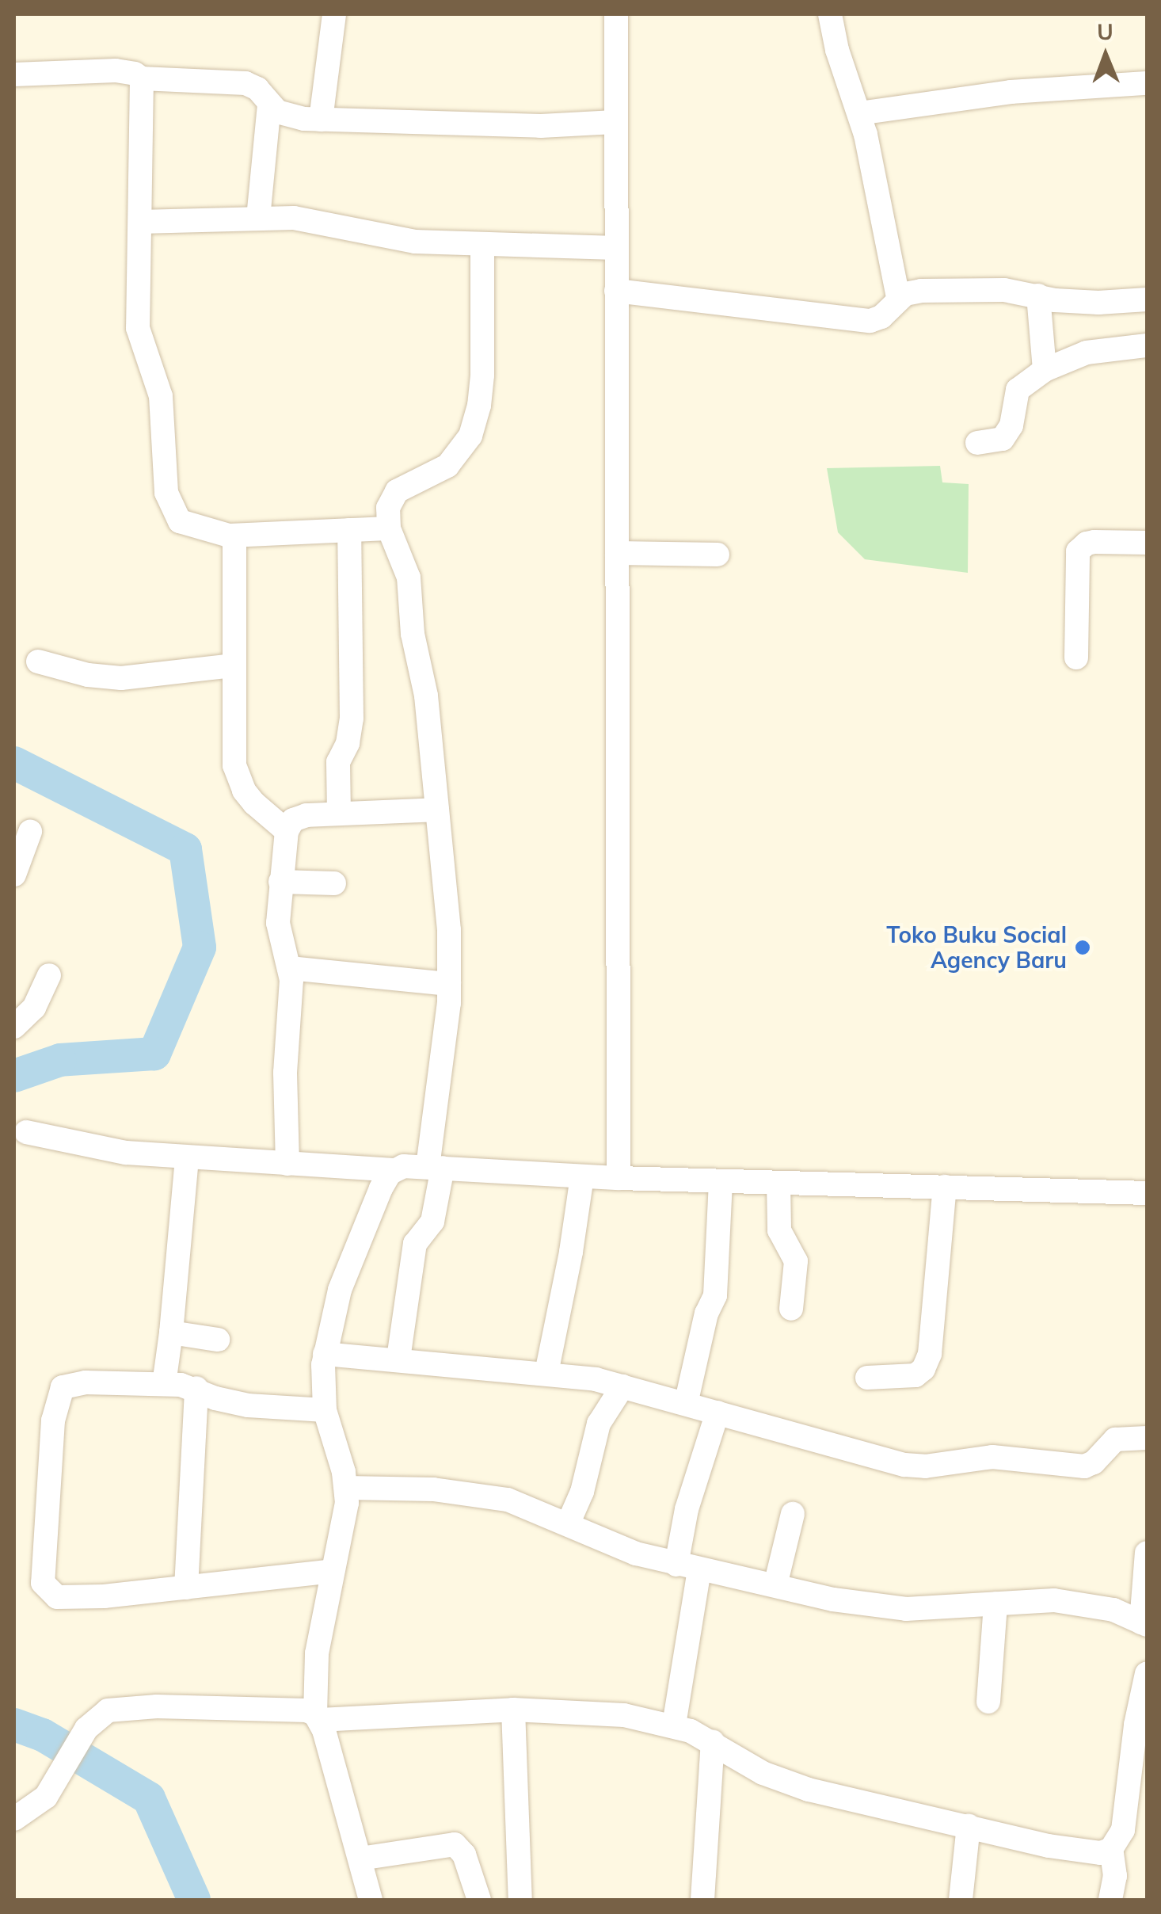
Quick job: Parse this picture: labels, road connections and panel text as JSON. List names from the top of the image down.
{
  "places": ["Toko Buku Social Agency Baru"],
  "north": "top"
}
